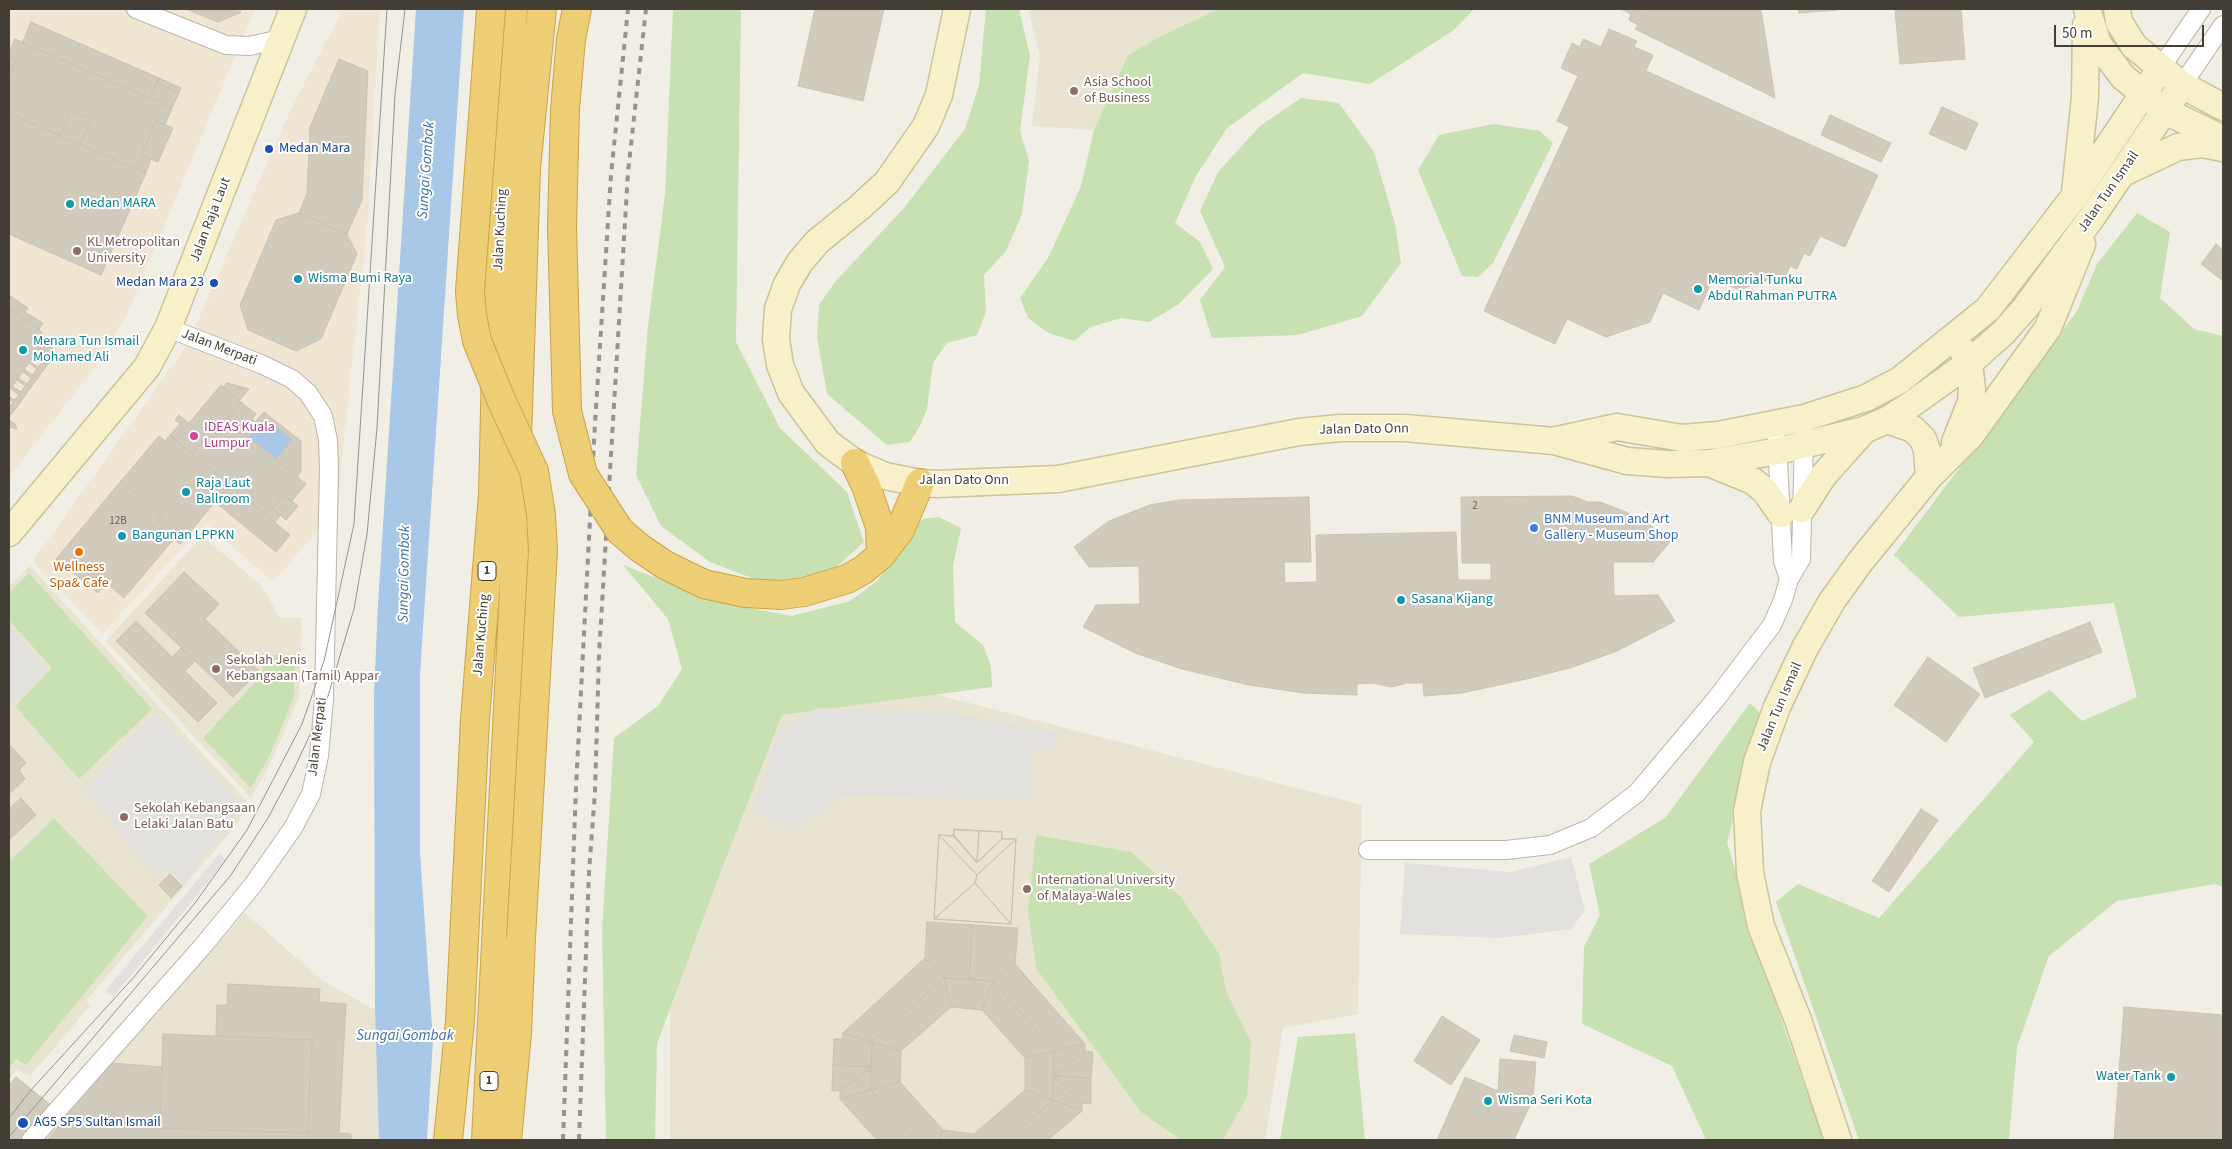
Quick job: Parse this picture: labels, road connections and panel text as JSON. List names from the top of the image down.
{
  "streets": {
    "highway": ["Jalan Kuching", "1"],
    "street": [
      "Jalan Tun Ismail",
      "Jalan Raja Laut",
      "Jalan Merpati",
      "Jalan Dato Onn"
    ]
  },
  "crossings": [
    ["Jalan Tun Ismail", "Jalan Dato Onn"],
    ["Jalan Raja Laut", "Jalan Merpati"]
  ],
  "water": ["Sungai Gombak"],
  "places": [
    "Asia School of Business",
    "Medan Mara",
    "Medan MARA",
    "KL Metropolitan University",
    "Wisma Bumi Raya",
    "Medan Mara 23",
    "Memorial Tunku Abdul Rahman PUTRA",
    "Menara Tun Ismail Mohamed Ali",
    "IDEAS Kuala Lumpur",
    "Raja Laut Ballroom",
    "BNM Museum and Art Gallery - Museum Shop",
    "Bangunan LPPKN",
    "Wellness Spa& Cafe",
    "Sasana Kijang",
    "Sekolah Jenis Kebangsaan (Tamil) Appar",
    "Sekolah Kebangsaan Lelaki Jalan Batu",
    "International University of Malaya-Wales",
    "Water Tank",
    "Wisma Seri Kota",
    "AG5 SP5 Sultan Ismail"
  ],
  "house_numbers": ["2", "12B"],
  "scale_bar": "50 m"
}
